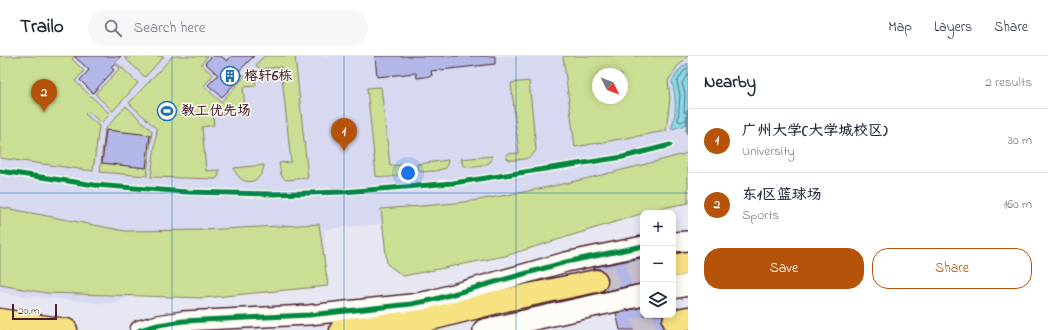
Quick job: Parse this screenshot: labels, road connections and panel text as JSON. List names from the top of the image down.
{
  "places": {
    "building": ["榕轩6栋"],
    "sports": ["教工优先场"]
  },
  "scale_bar": "20 m",
  "north": "bottom right",
  "page": {
    "header": "Trailo",
    "search": "Search here",
    "nav": ["Map", "Layers", "Share"],
    "heading": ["Nearby", "2 results"],
    "pins": ["2", "1"],
    "list": [
      {
        "mark": "1",
        "name": "广州大学(大学城校区)",
        "note": "University",
        "value": "30 m"
      },
      {
        "mark": "2",
        "name": "东1区篮球场",
        "note": "Sports",
        "value": "160 m"
      }
    ],
    "map_buttons": ["+", "−"],
    "buttons": ["Save", "Share"],
    "scale": "20 m"
  }
}
